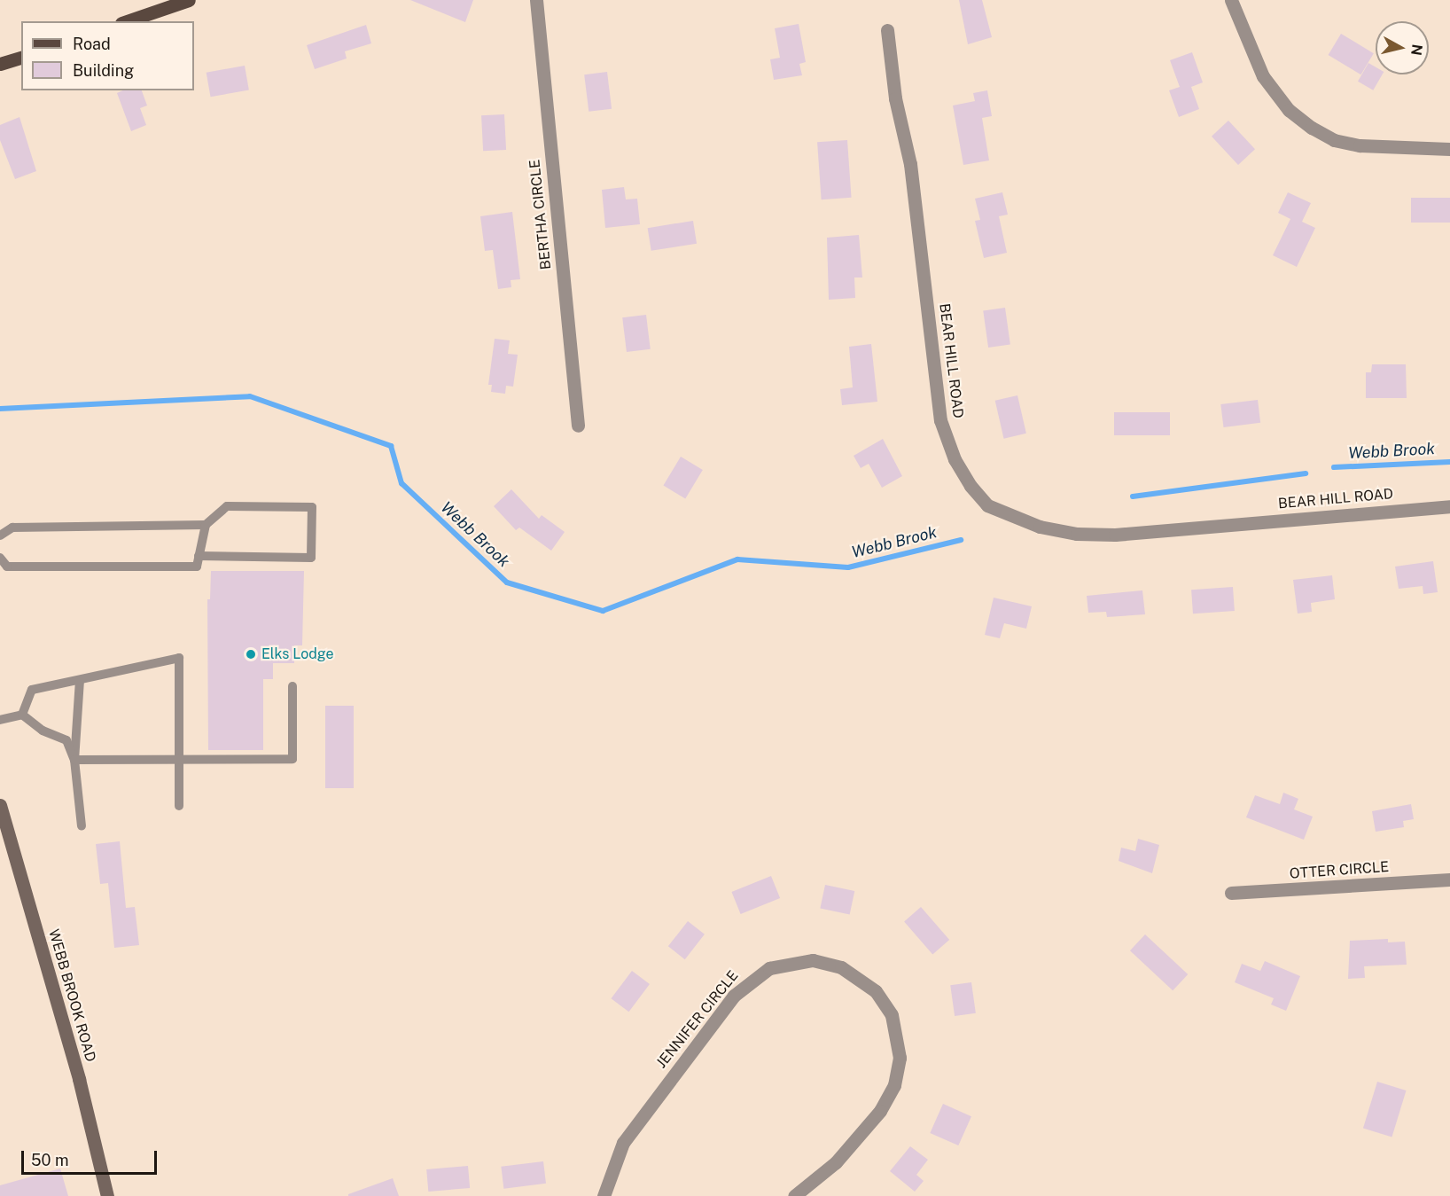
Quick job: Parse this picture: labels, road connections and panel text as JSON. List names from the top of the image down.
{
  "streets": {
    "street": [
      "BERTHA CIRCLE",
      "BEAR HILL ROAD",
      "OTTER CIRCLE",
      "WEBB BROOK ROAD",
      "JENNIFER CIRCLE"
    ]
  },
  "water": ["Webb Brook"],
  "places": ["Elks Lodge"],
  "legend": ["Road", "Building"],
  "scale_bar": "50 m",
  "north": "right"
}
